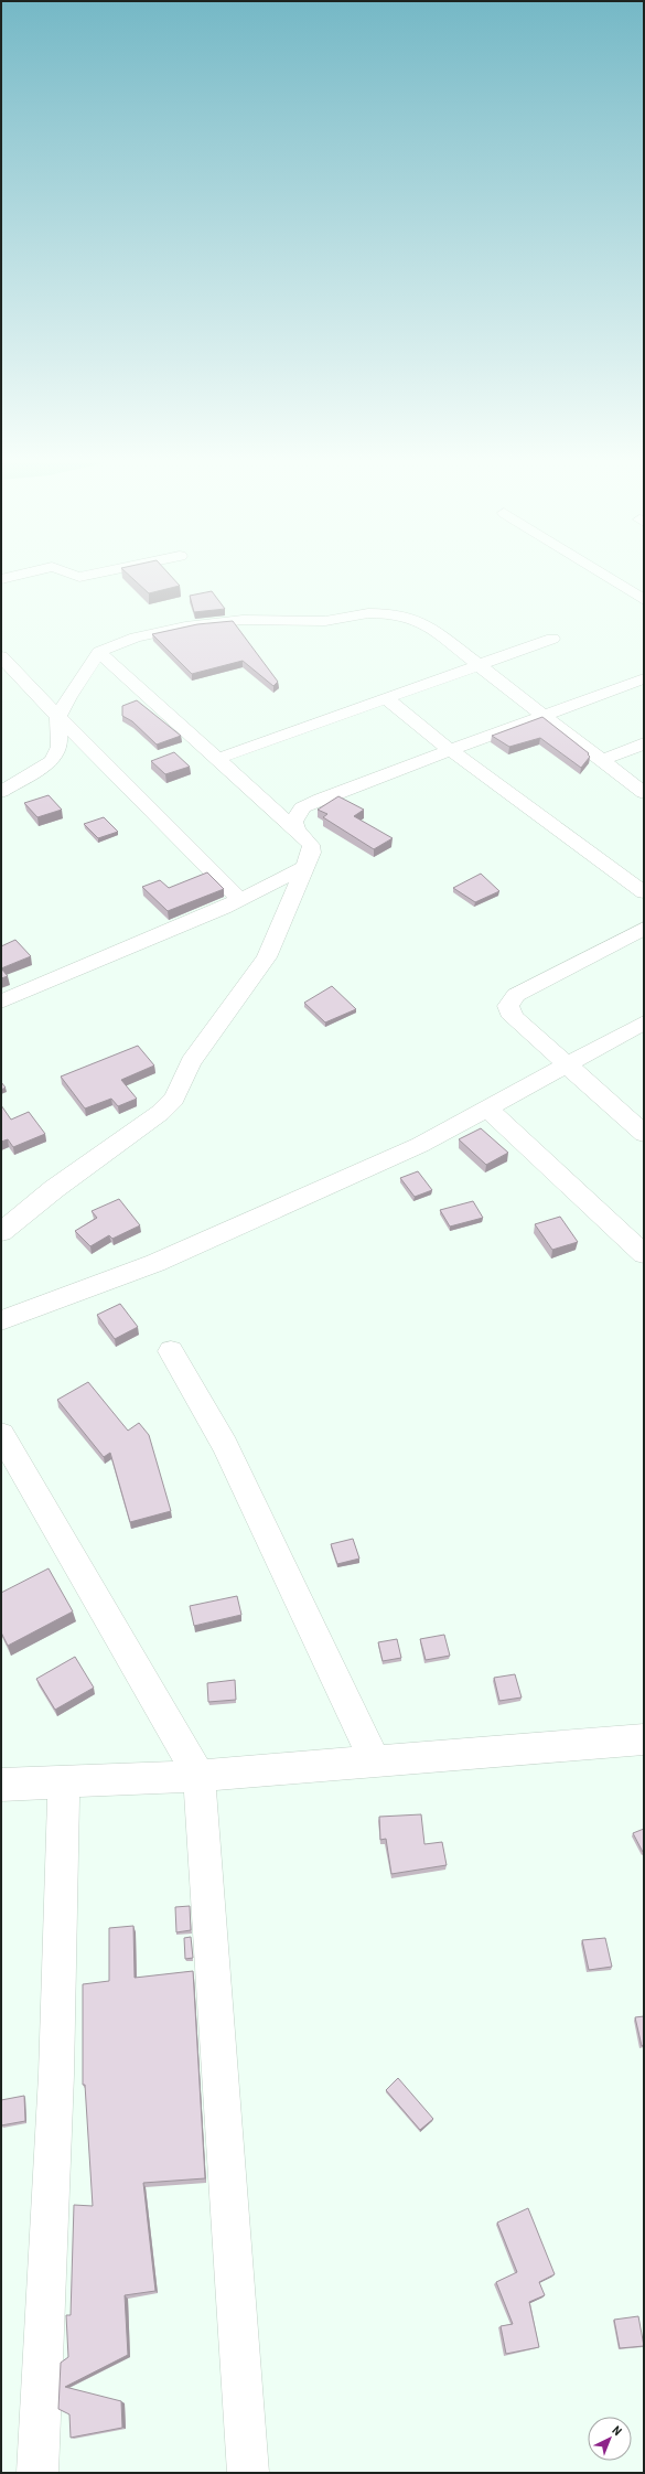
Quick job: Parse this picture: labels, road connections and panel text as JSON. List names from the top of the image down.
{
  "north": "top right"
}
